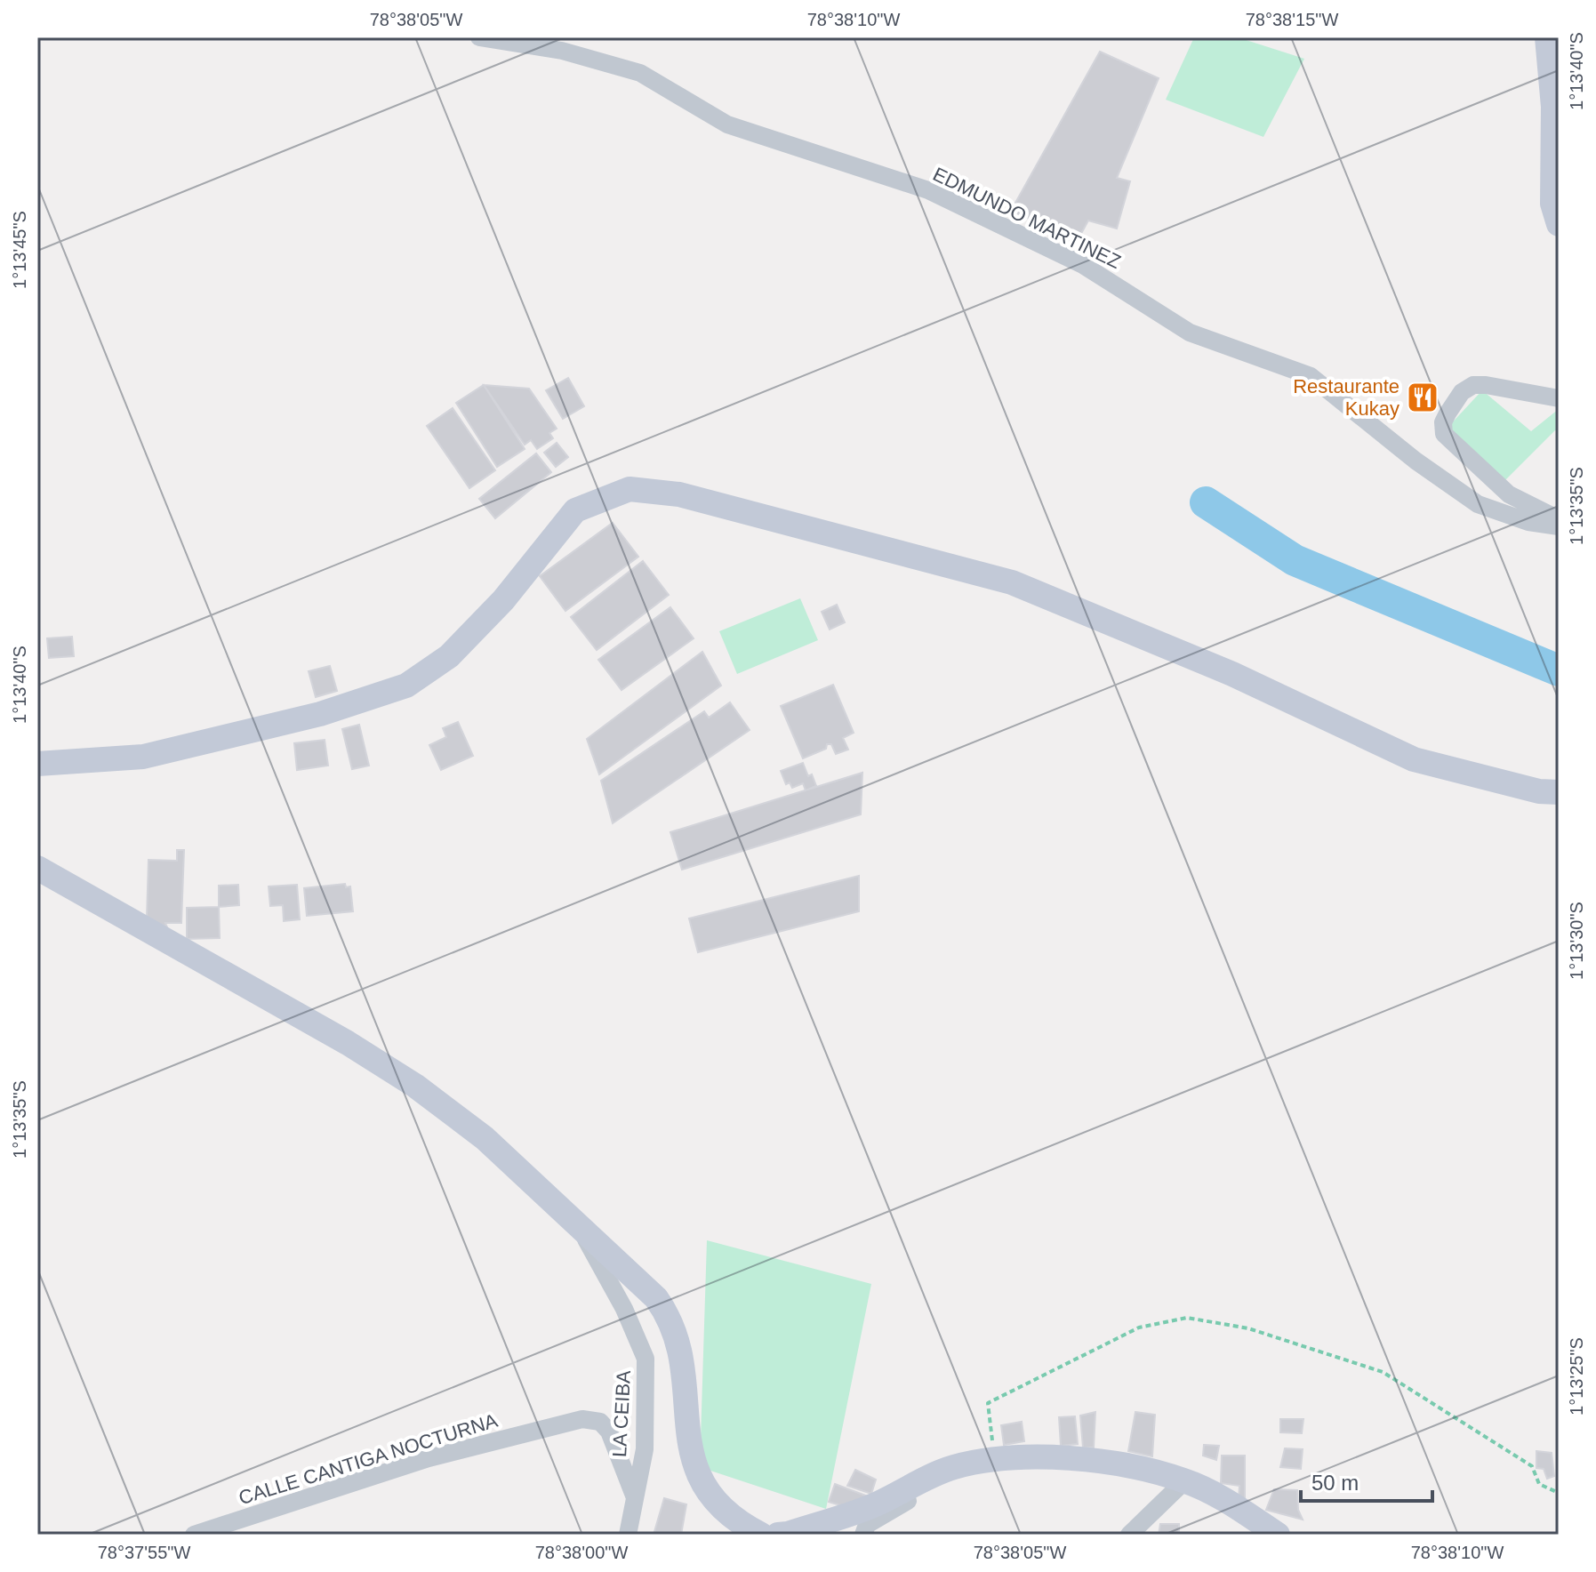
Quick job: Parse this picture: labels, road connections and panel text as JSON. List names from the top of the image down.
{
  "streets": {
    "street": ["EDMUNDO MARTINEZ", "LA CEIBA", "CALLE CANTIGA NOCTURNA"]
  },
  "crossings": [
    ["LA CEIBA", "CALLE CANTIGA NOCTURNA"]
  ],
  "places": {
    "restaurant": ["Restaurante Kukay"]
  },
  "scale_bar": "50 m",
  "coordinates": [
    "78°38'05\"W",
    "78°38'10\"W",
    "78°38'15\"W",
    "1°13'40\"S",
    "1°13'45\"S",
    "1°13'35\"S",
    "1°13'30\"S",
    "1°13'25\"S",
    "78°37'55\"W",
    "78°38'00\"W"
  ]
}
